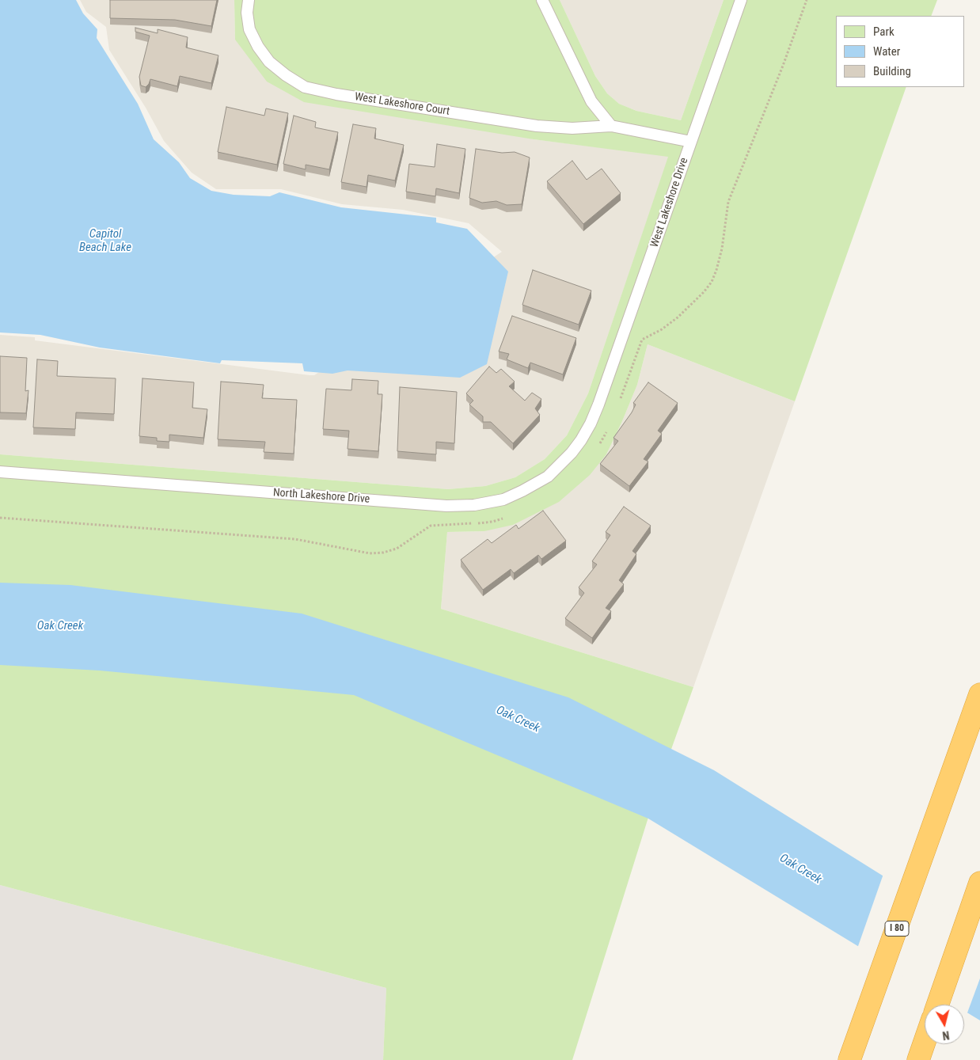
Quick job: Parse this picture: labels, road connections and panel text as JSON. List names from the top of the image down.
{
  "streets": {
    "highway": ["I 80"],
    "lane": ["West Lakeshore Court", "West Lakeshore Drive", "North Lakeshore Drive"]
  },
  "crossings": [
    ["West Lakeshore Court", "West Lakeshore Drive"],
    ["West Lakeshore Drive", "North Lakeshore Drive"]
  ],
  "water": ["Capitol Beach Lake", "Oak Creek"],
  "legend": ["Park", "Water", "Building"],
  "north": "bottom"
}
